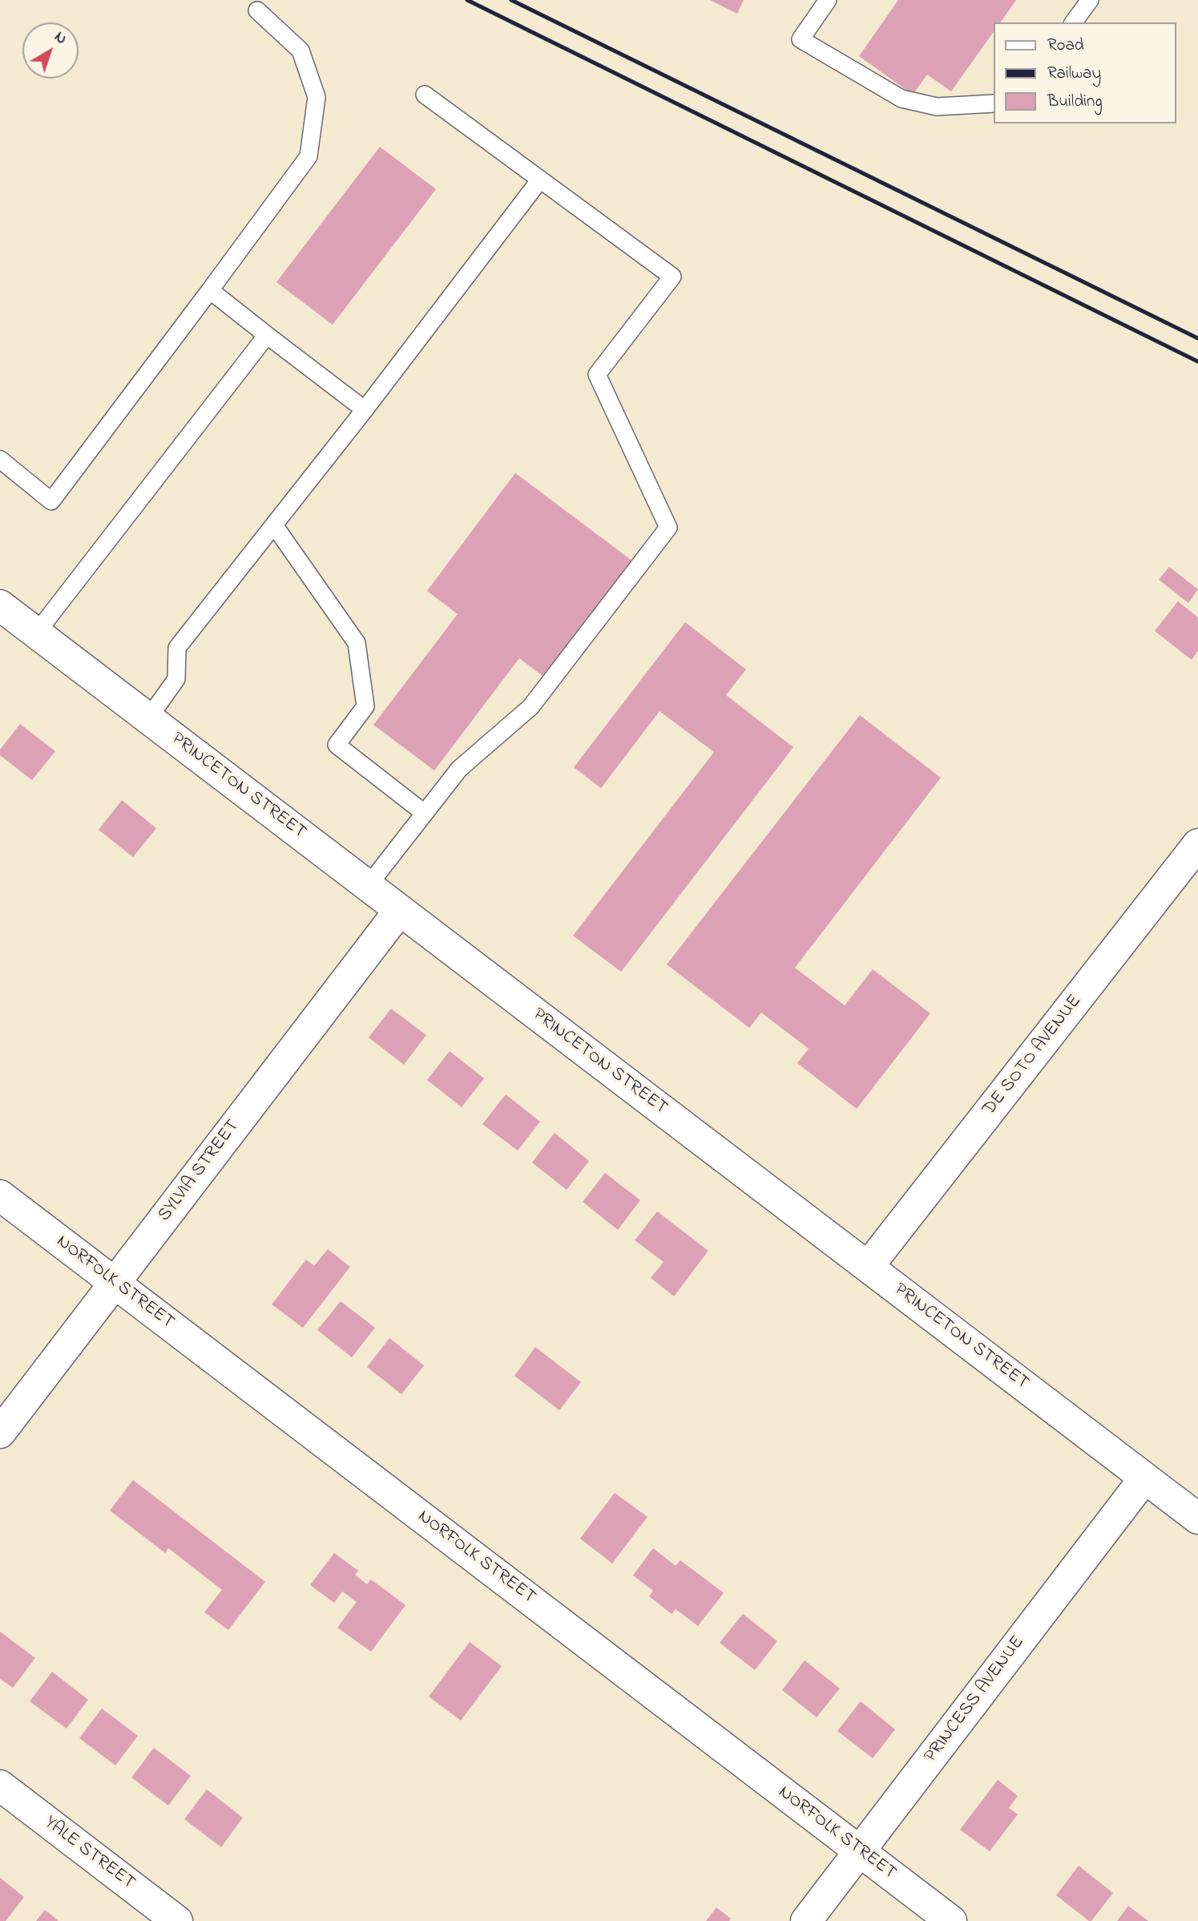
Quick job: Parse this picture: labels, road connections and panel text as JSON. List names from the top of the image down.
{
  "streets": {
    "street": [
      "PRINCETON STREET",
      "DE SOTO AVENUE",
      "SYLVIA STREET",
      "NORFOLK STREET",
      "PRINCESS AVENUE",
      "YALE STREET"
    ]
  },
  "crossings": [
    ["PRINCETON STREET", "DE SOTO AVENUE"],
    ["PRINCETON STREET", "SYLVIA STREET"],
    ["PRINCETON STREET", "PRINCESS AVENUE"],
    ["SYLVIA STREET", "NORFOLK STREET"],
    ["NORFOLK STREET", "PRINCESS AVENUE"]
  ],
  "legend": ["Road", "Railway", "Building"],
  "north": "top right"
}
